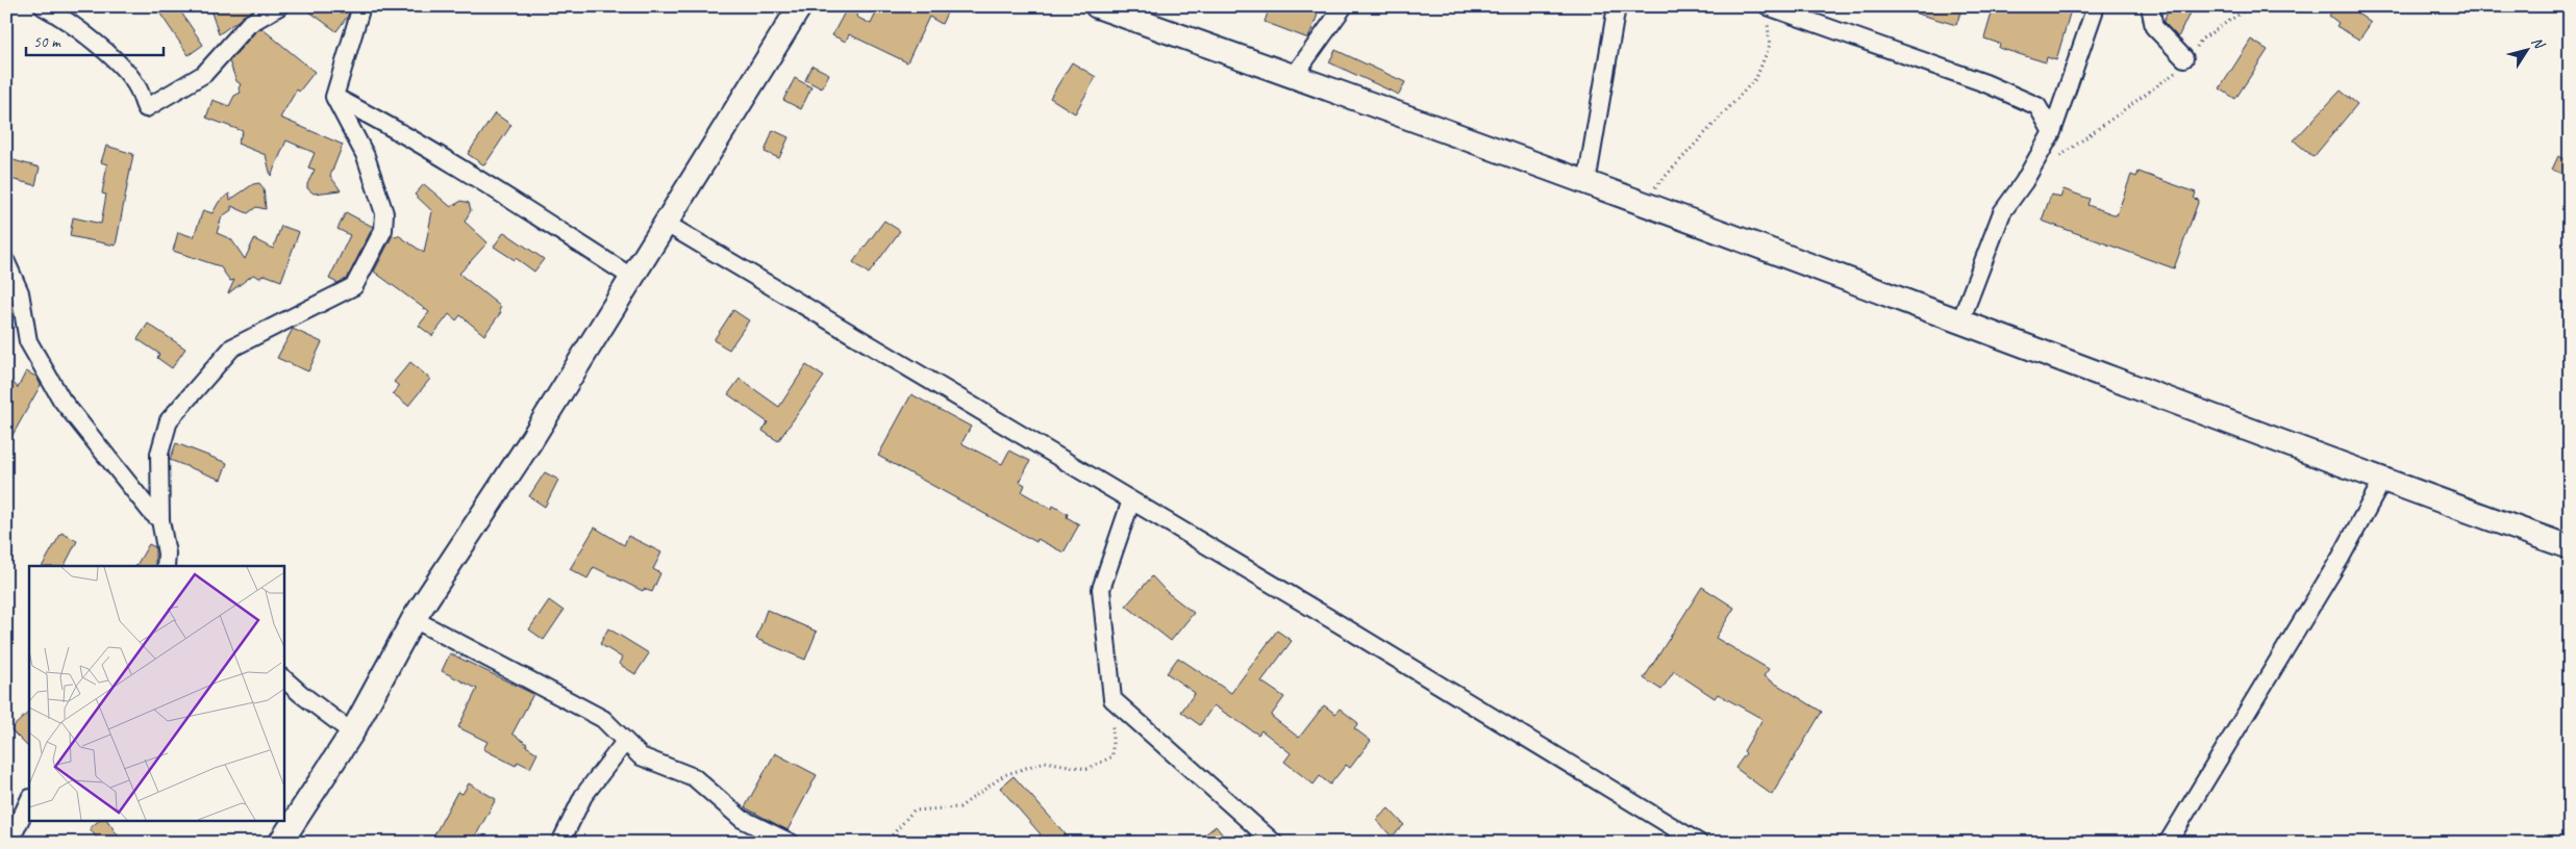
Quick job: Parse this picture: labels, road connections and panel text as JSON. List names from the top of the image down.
{
  "scale_bar": "50 m",
  "north": "top right"
}
